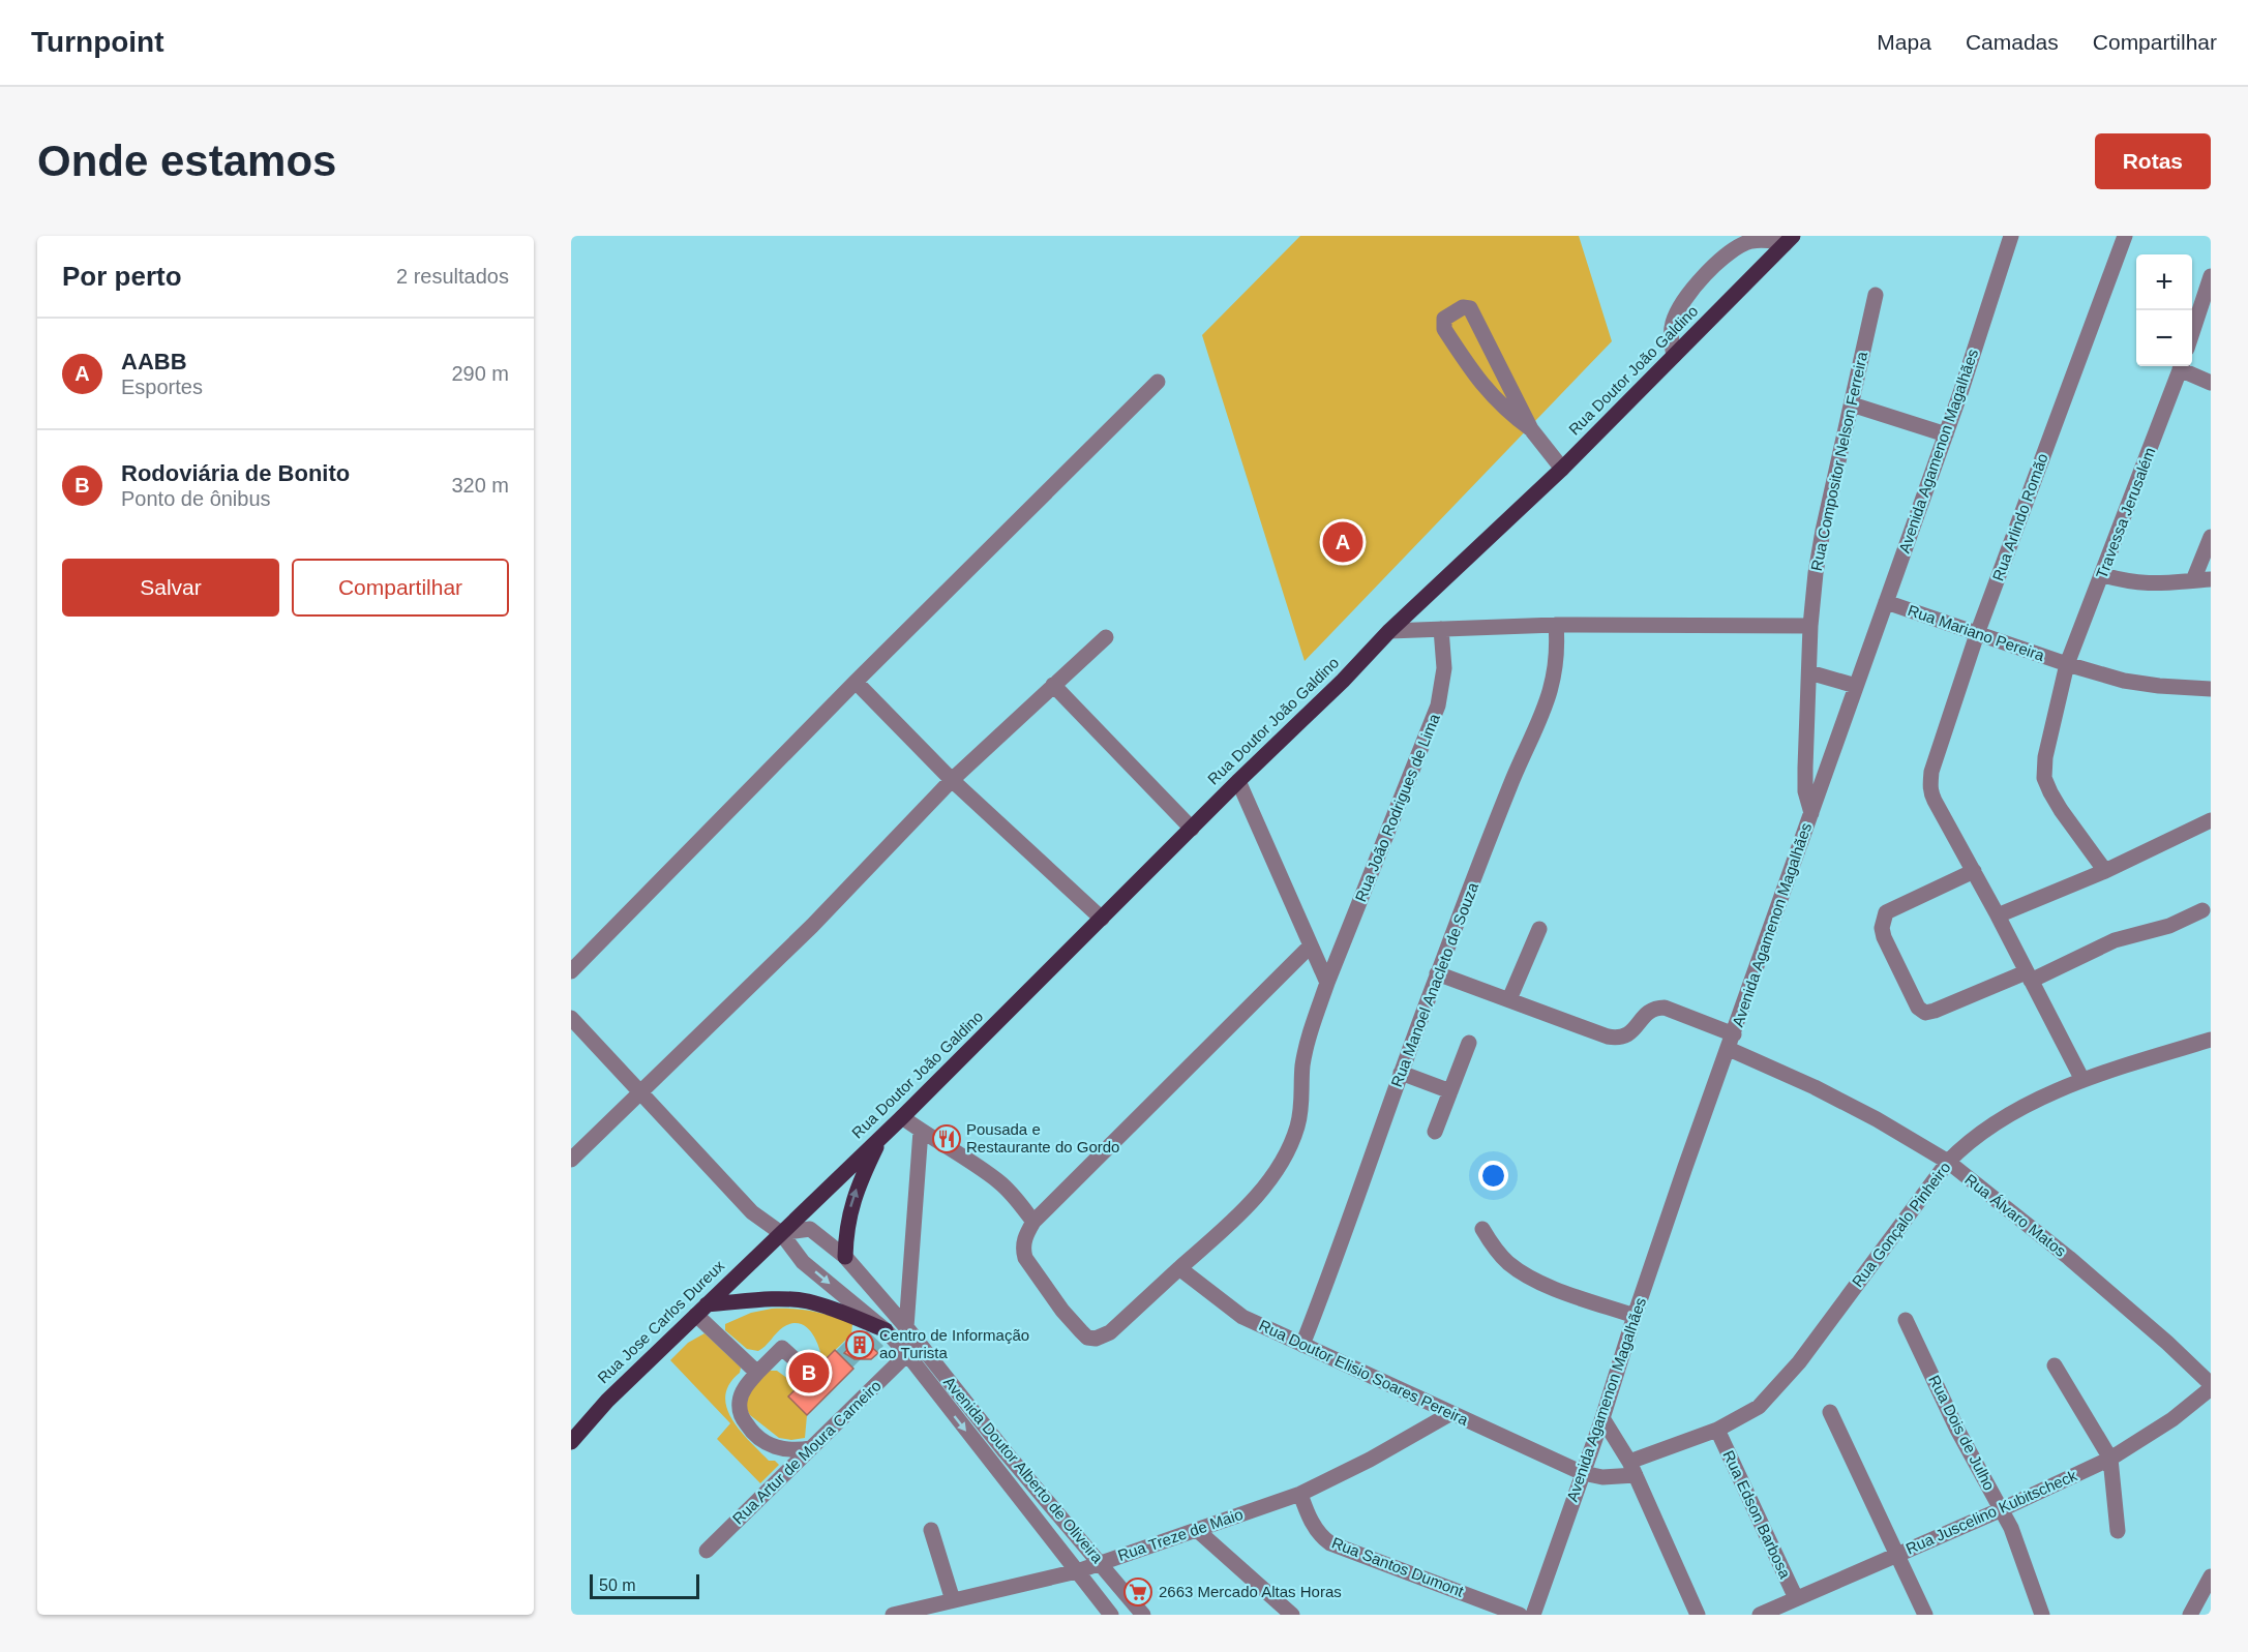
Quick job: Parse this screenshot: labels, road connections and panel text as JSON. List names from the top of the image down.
{
  "streets": {
    "main road": ["Rua Doutor João Galdino", "Rua Jose Carlos Dureux"],
    "street": [
      "Avenida Agamenon Magalhães",
      "Rua Compositor Nelson Ferreira",
      "Travessa Jerusalém",
      "Rua Arlindo Romão",
      "Rua Mariano Pereira",
      "Rua João Rodrigues de Lima",
      "Rua Manoel Anacleto de Souza",
      "Rua Álvaro Matos",
      "Rua Gonçalo Pinheiro",
      "Rua Doutor Elisio Soares Pereira",
      "Rua Dois de Julho",
      "Rua Artur de Moura Carneiro",
      "Avenida Doutor Alberto de Oliveira",
      "Rua Juscelino Kubitscheck",
      "Rua Edson Barbosa",
      "Rua Treze de Maio",
      "Rua Santos Dumont"
    ]
  },
  "crossings": [
    ["Rua Doutor João Galdino", "Rua Jose Carlos Dureux"],
    ["Rua Doutor João Galdino", "Avenida Doutor Alberto de Oliveira"],
    ["Avenida Agamenon Magalhães", "Rua Compositor Nelson Ferreira"],
    ["Avenida Agamenon Magalhães", "Rua Mariano Pereira"],
    ["Avenida Agamenon Magalhães", "Rua Álvaro Matos"],
    ["Avenida Agamenon Magalhães", "Rua Doutor Elisio Soares Pereira"],
    ["Travessa Jerusalém", "Rua Mariano Pereira"],
    ["Rua Arlindo Romão", "Rua Mariano Pereira"],
    ["Rua João Rodrigues de Lima", "Rua Doutor Elisio Soares Pereira"],
    ["Rua Manoel Anacleto de Souza", "Rua Doutor Elisio Soares Pereira"],
    ["Rua Álvaro Matos", "Rua Gonçalo Pinheiro"],
    ["Rua Álvaro Matos", "Rua Juscelino Kubitscheck"],
    ["Rua Gonçalo Pinheiro", "Rua Doutor Elisio Soares Pereira"],
    ["Rua Gonçalo Pinheiro", "Rua Edson Barbosa"],
    ["Rua Jose Carlos Dureux", "Avenida Doutor Alberto de Oliveira"],
    ["Rua Doutor Elisio Soares Pereira", "Rua Treze de Maio"],
    ["Rua Dois de Julho", "Rua Juscelino Kubitscheck"],
    ["Rua Artur de Moura Carneiro", "Avenida Doutor Alberto de Oliveira"],
    ["Avenida Doutor Alberto de Oliveira", "Rua Treze de Maio"],
    ["Rua Juscelino Kubitscheck", "Rua Edson Barbosa"],
    ["Rua Treze de Maio", "Rua Santos Dumont"]
  ],
  "places": {
    "restaurant": ["Pousada e Restaurante do Gordo"],
    "building": ["Centro de Informação ao Turista"],
    "supermarket": ["2663 Mercado Altas Horas"]
  },
  "scale_bar": "50 m",
  "page": {
    "header": "Turnpoint",
    "nav": ["Mapa", "Camadas", "Compartilhar"],
    "buttons": [
      "Rotas",
      ["Salvar", "Compartilhar"]
    ],
    "title": "Onde estamos",
    "heading": ["Por perto", "2 resultados"],
    "map_buttons": ["+", "−"],
    "list": [
      {
        "mark": "A",
        "name": "AABB",
        "note": "Esportes",
        "value": "290 m"
      },
      {
        "mark": "B",
        "name": "Rodoviária de Bonito",
        "note": "Ponto de ônibus",
        "value": "320 m"
      }
    ],
    "pins": ["A", "B"],
    "scale": "50 m"
  }
}
